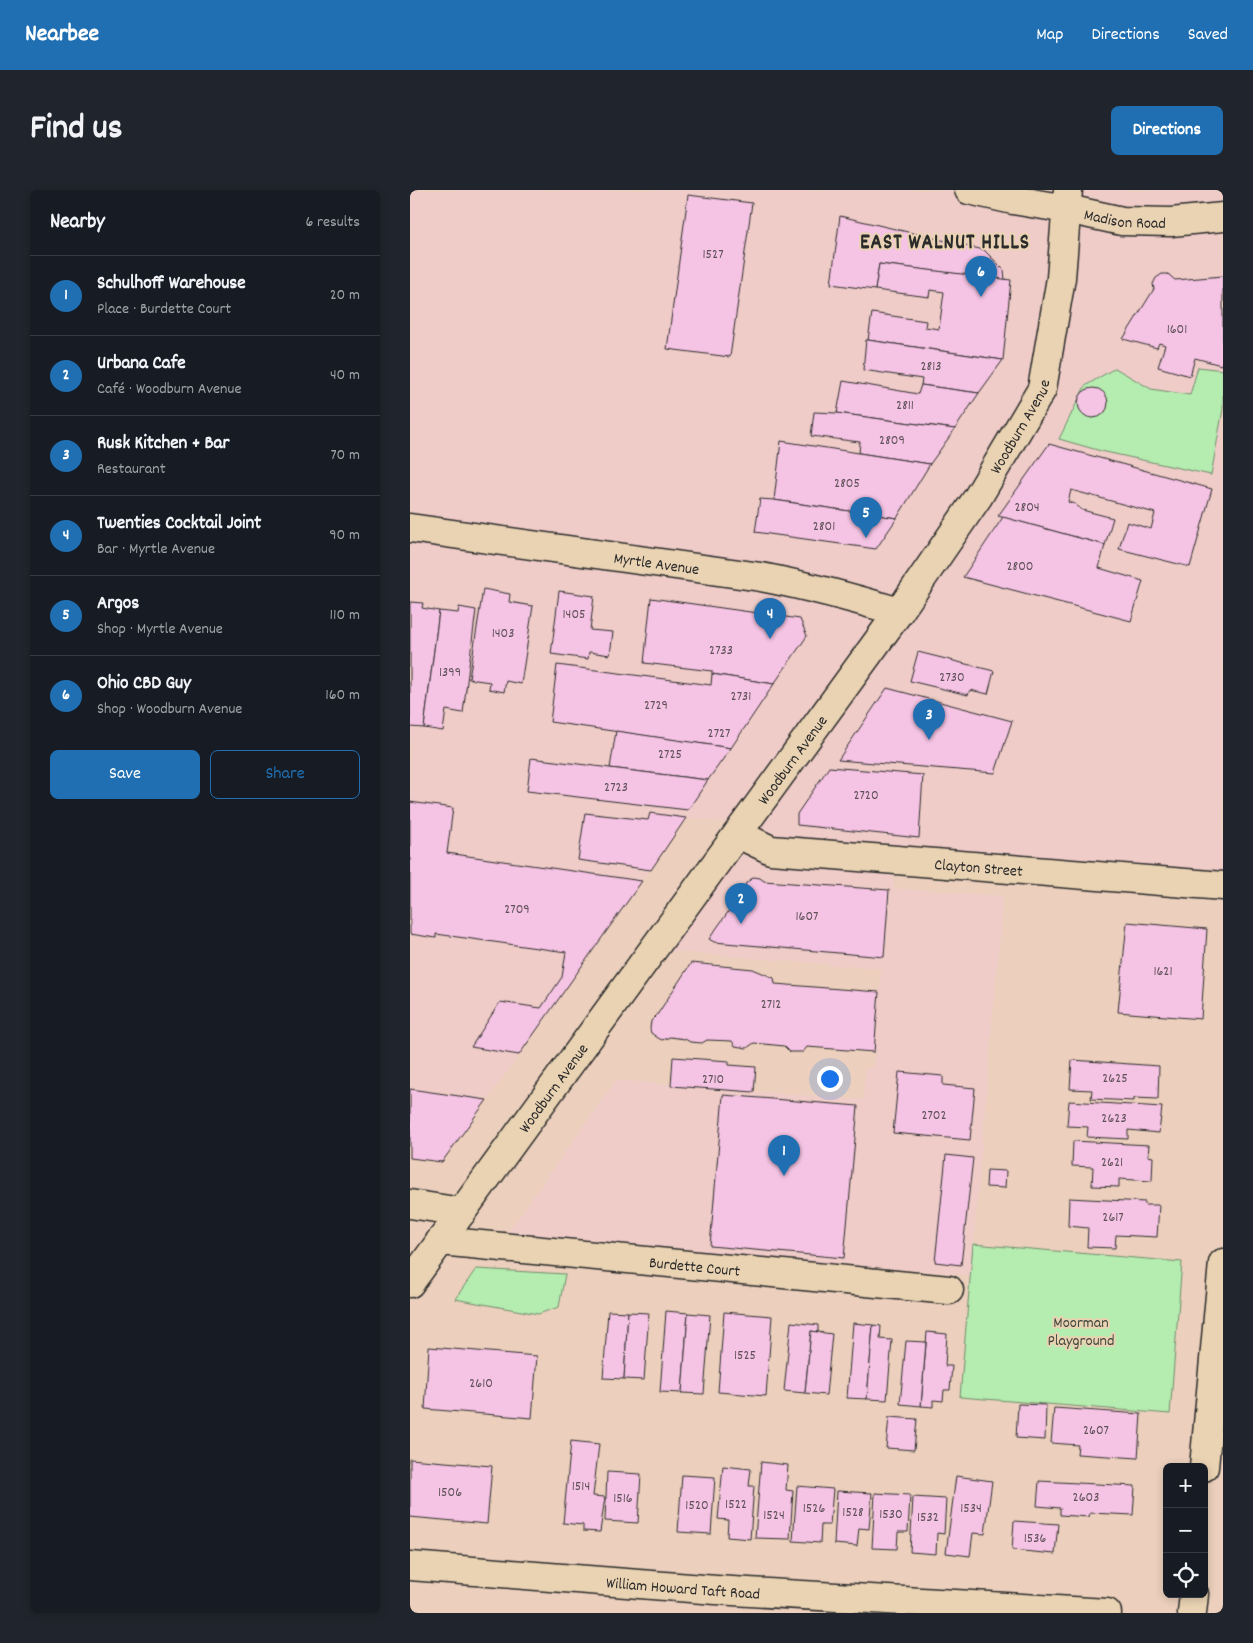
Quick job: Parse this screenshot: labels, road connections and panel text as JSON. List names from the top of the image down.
{
  "streets": {
    "street": [
      "Madison Road",
      "Woodburn Avenue",
      "Myrtle Avenue",
      "Clayton Street",
      "Burdette Court",
      "William Howard Taft Road"
    ]
  },
  "crossings": [
    ["Madison Road", "Woodburn Avenue"],
    ["Woodburn Avenue", "Myrtle Avenue"],
    ["Woodburn Avenue", "Clayton Street"],
    ["Woodburn Avenue", "Burdette Court"]
  ],
  "districts": ["EAST WALNUT HILLS"],
  "parks": ["Moorman Playground"],
  "house_numbers": [
    "1527",
    "1601",
    "2813",
    "2811",
    "2809",
    "2805",
    "2804",
    "2801",
    "2800",
    "1405",
    "1403",
    "2733",
    "1399",
    "2730",
    "2731",
    "2729",
    "2727",
    "2725",
    "2723",
    "2720",
    "2709",
    "1607",
    "1621",
    "2712",
    "2625",
    "2710",
    "2702",
    "2623",
    "2621",
    "2617",
    "1525",
    "2610",
    "2607",
    "1514",
    "1506",
    "2603",
    "1516",
    "1522",
    "1520",
    "1526",
    "1534",
    "1528",
    "1530",
    "1524",
    "1532",
    "1536"
  ],
  "page": {
    "header": "Nearbee",
    "nav": ["Map", "Directions", "Saved"],
    "title": "Find us",
    "buttons": [
      "Directions",
      ["Save", "Share"]
    ],
    "heading": ["Nearby", "6 results"],
    "list": [
      {
        "mark": "1",
        "name": "Schulhoff Warehouse",
        "note": "Place · Burdette Court",
        "value": "20 m"
      },
      {
        "mark": "2",
        "name": "Urbana Cafe",
        "note": "Café · Woodburn Avenue",
        "value": "40 m"
      },
      {
        "mark": "3",
        "name": "Rusk Kitchen + Bar",
        "note": "Restaurant",
        "value": "70 m"
      },
      {
        "mark": "4",
        "name": "Twenties Cocktail Joint",
        "note": "Bar · Myrtle Avenue",
        "value": "90 m"
      },
      {
        "mark": "5",
        "name": "Argos",
        "note": "Shop · Myrtle Avenue",
        "value": "110 m"
      },
      {
        "mark": "6",
        "name": "Ohio CBD Guy",
        "note": "Shop · Woodburn Avenue",
        "value": "160 m"
      }
    ],
    "pins": [
      "6",
      "5",
      "4",
      "3",
      "2",
      "1"
    ],
    "map_buttons": ["+", "−"]
  }
}
